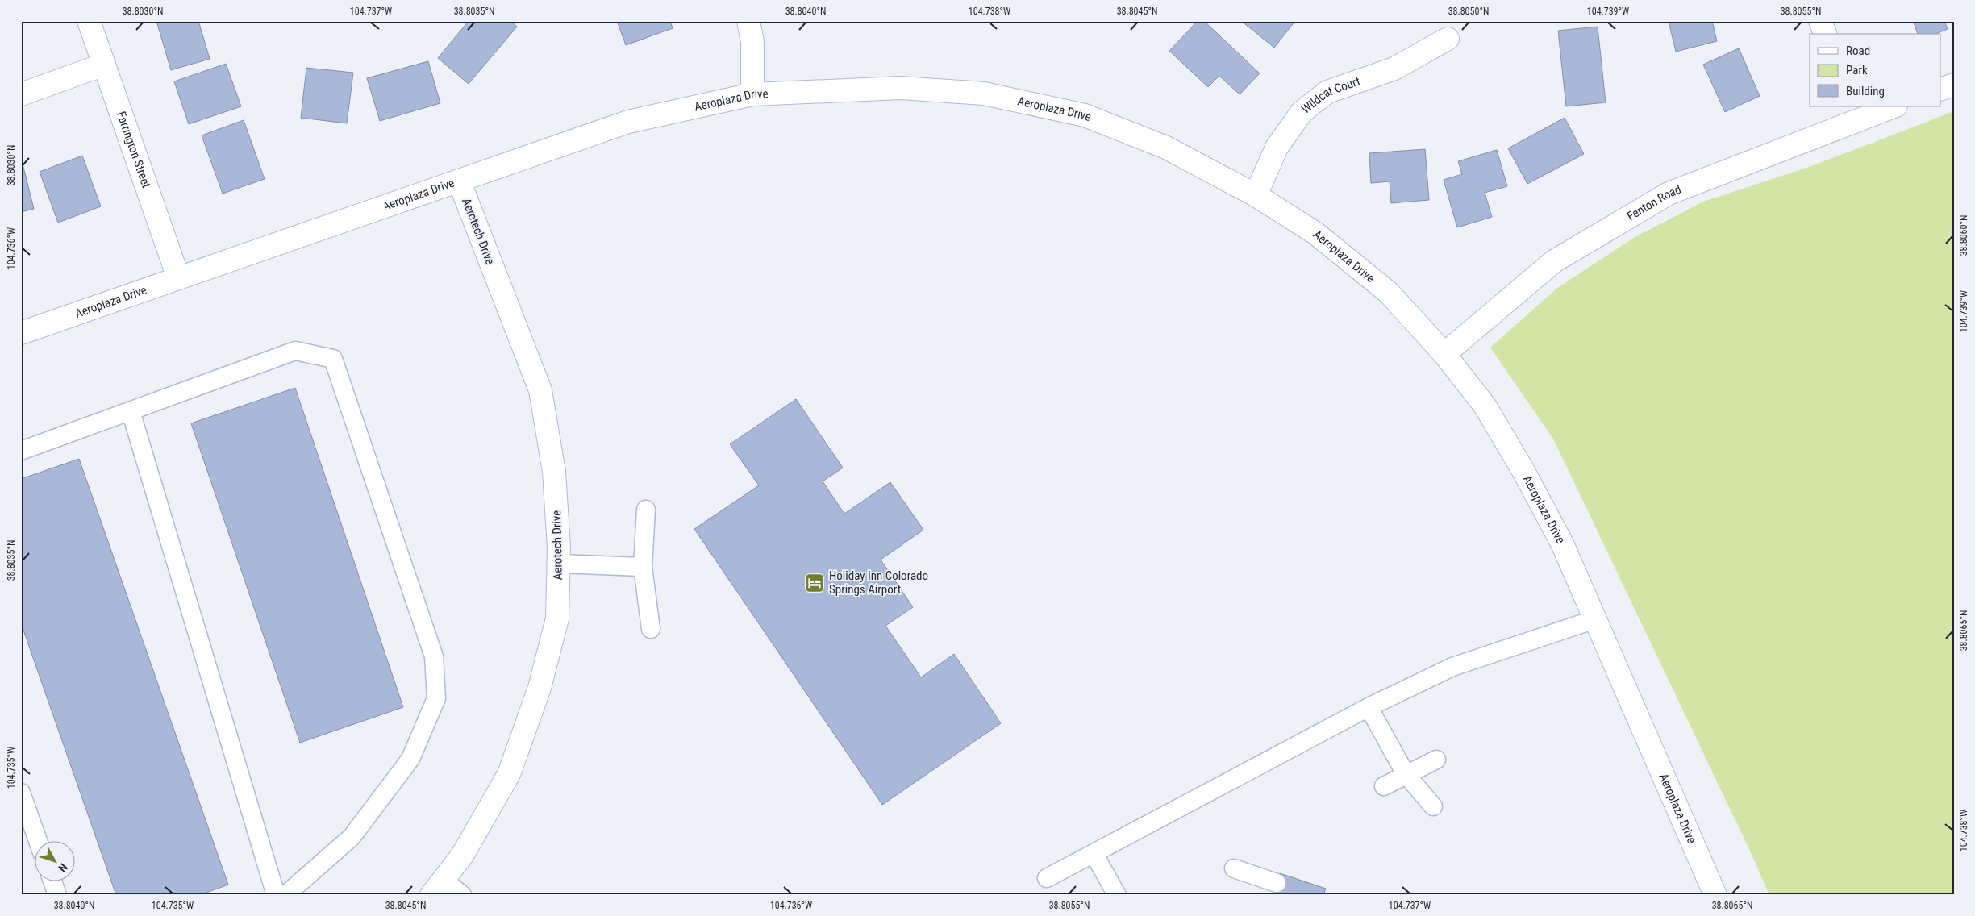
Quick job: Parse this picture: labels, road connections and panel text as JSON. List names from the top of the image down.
{
  "streets": {
    "street": [
      "Wildcat Court",
      "Aeroplaza Drive",
      "Farrington Street",
      "Fenton Road",
      "Aerotech Drive"
    ]
  },
  "crossings": [
    ["Wildcat Court", "Aeroplaza Drive"],
    ["Aeroplaza Drive", "Farrington Street"],
    ["Aeroplaza Drive", "Fenton Road"],
    ["Aeroplaza Drive", "Aerotech Drive"]
  ],
  "places": {
    "hotel": ["Holiday Inn Colorado Springs Airport"]
  },
  "legend": ["Road", "Park", "Building"],
  "north": "bottom right",
  "coordinates": [
    "38.8030°N",
    "104.737°W",
    "38.8035°N",
    "38.8040°N",
    "104.738°W",
    "38.8045°N",
    "38.8050°N",
    "104.739°W",
    "38.8055°N",
    "38.8060°N",
    "104.736°W",
    "38.8065°N",
    "104.735°W"
  ]
}
